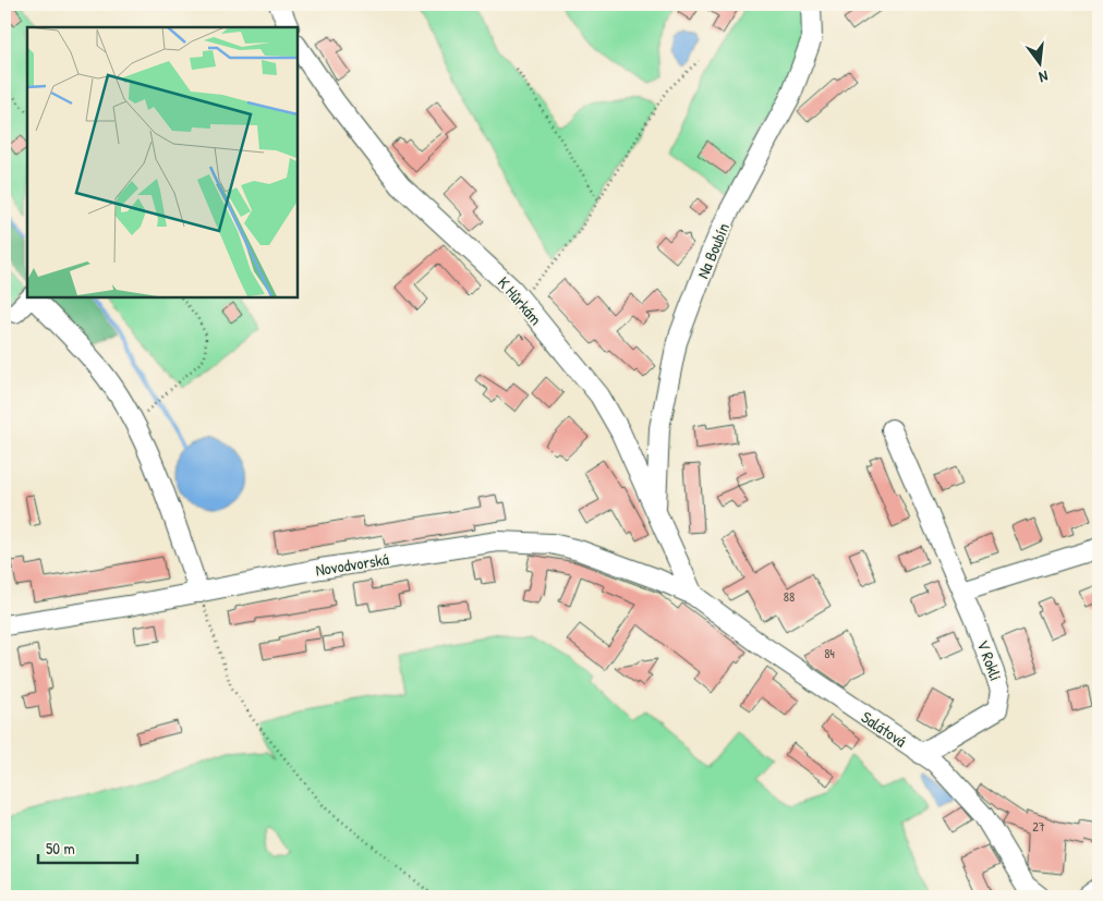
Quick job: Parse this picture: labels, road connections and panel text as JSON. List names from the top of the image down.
{
  "streets": {
    "street": [
      "Na Boubín",
      "K Hůrkám",
      "Novodvorská",
      "V Rokli",
      "Salátová"
    ]
  },
  "crossings": [
    ["Na Boubín", "K Hůrkám"],
    ["K Hůrkám", "Novodvorská"],
    ["K Hůrkám", "Salátová"],
    ["Novodvorská", "Salátová"],
    ["V Rokli", "Salátová"]
  ],
  "house_numbers": ["88", "84", "27"],
  "scale_bar": "50 m",
  "north": "bottom"
}
